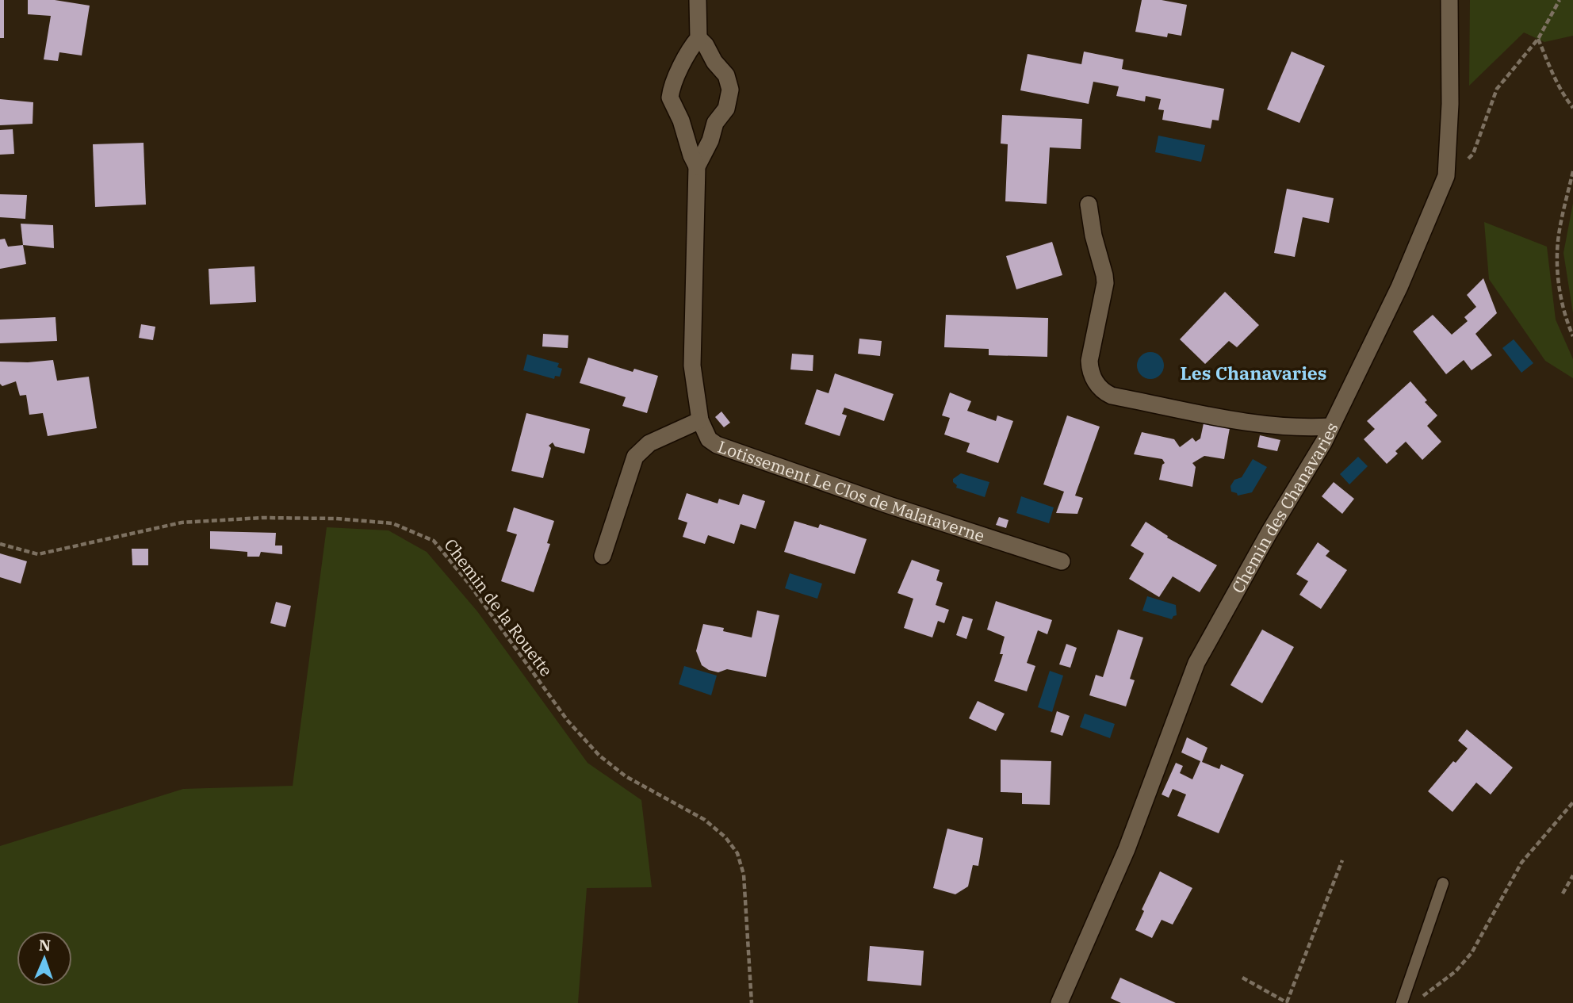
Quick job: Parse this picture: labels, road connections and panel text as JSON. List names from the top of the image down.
{
  "streets": {
    "street": ["Lotissement Le Clos de Malataverne", "Chemin des Chanavaries"],
    "path": ["Chemin de la Rouette"]
  },
  "districts": ["Les Chanavaries"],
  "north": "top"
}
